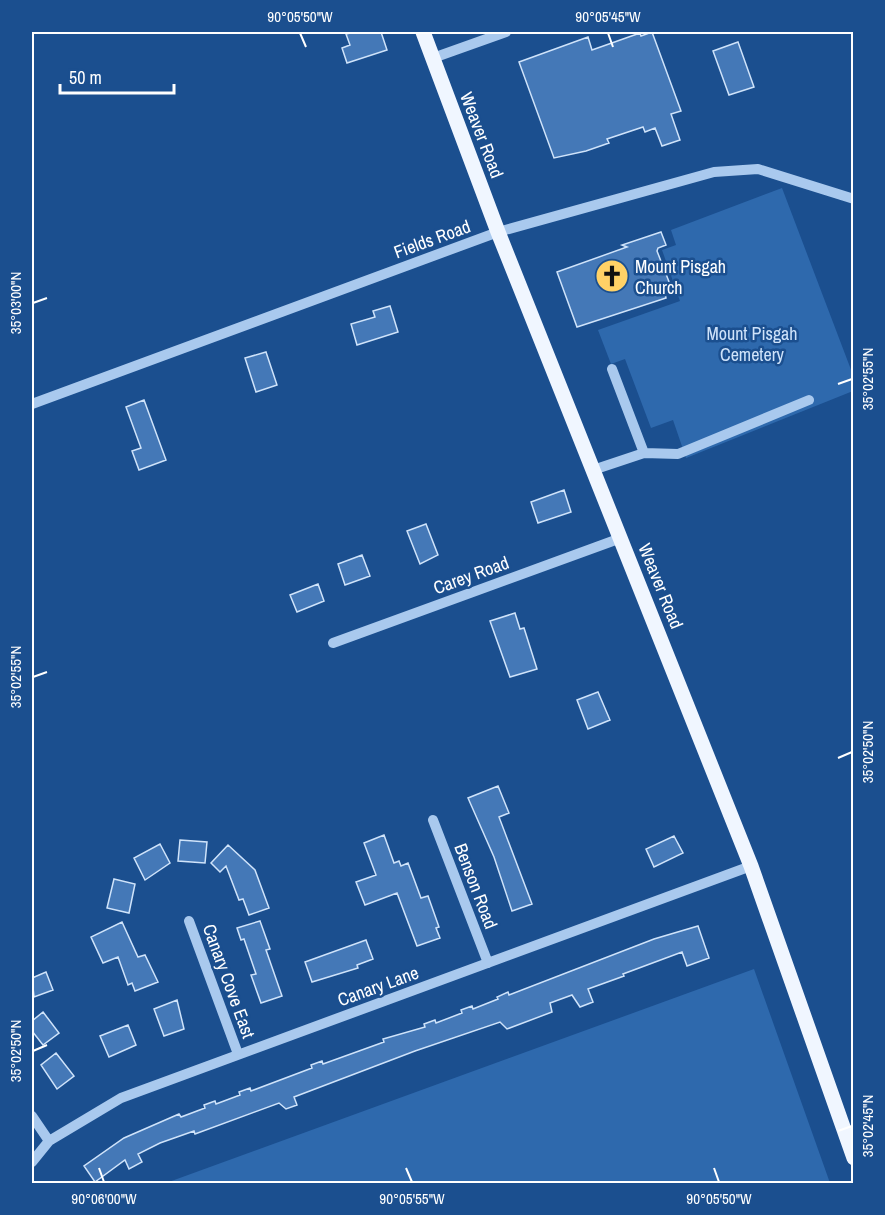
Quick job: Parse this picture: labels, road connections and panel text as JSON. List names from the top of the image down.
{
  "streets": {
    "main road": ["Weaver Road"],
    "street": [
      "Fields Road",
      "Carey Road",
      "Benson Road",
      "Canary Cove East",
      "Canary Lane"
    ]
  },
  "crossings": [
    ["Weaver Road", "Fields Road"],
    ["Weaver Road", "Carey Road"],
    ["Weaver Road", "Canary Lane"],
    ["Benson Road", "Canary Lane"],
    ["Canary Cove East", "Canary Lane"]
  ],
  "parks": ["Mount Pisgah Cemetery"],
  "places": {
    "church": ["Mount Pisgah Church"]
  },
  "scale_bar": "50 m",
  "coordinates": [
    "90°05'50\"W",
    "90°05'45\"W",
    "35°03'00\"N",
    "35°02'55\"N",
    "35°02'50\"N",
    "35°02'45\"N",
    "90°06'00\"W",
    "90°05'55\"W"
  ]
}
